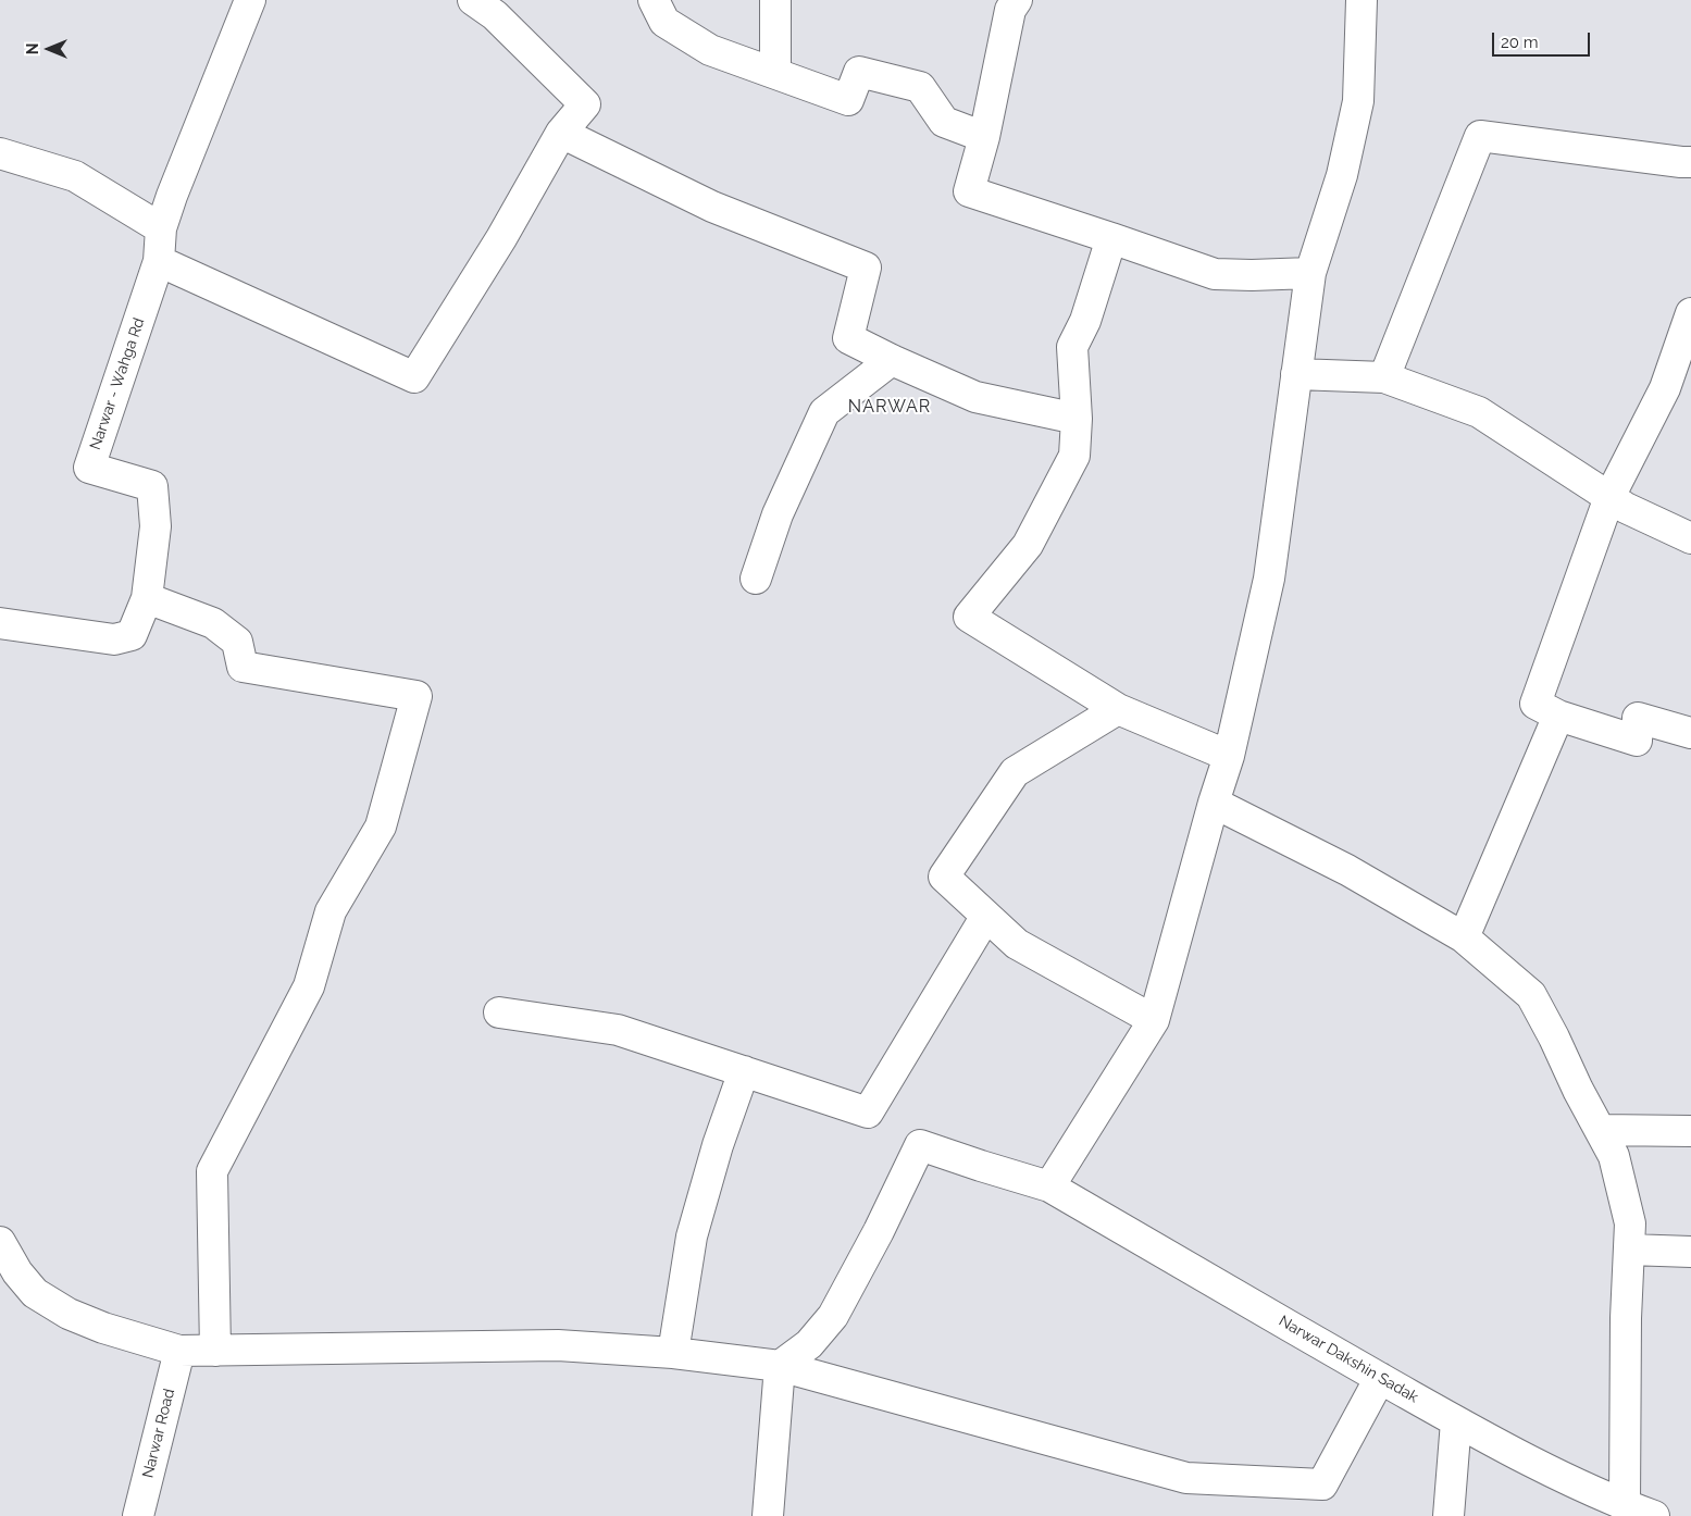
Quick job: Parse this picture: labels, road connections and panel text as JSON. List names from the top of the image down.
{
  "streets": {
    "street": ["Narwar - Wahga Rd", "Narwar Dakshin Sadak", "Narwar Road"]
  },
  "districts": ["NARWAR"],
  "scale_bar": "20 m",
  "north": "left"
}
